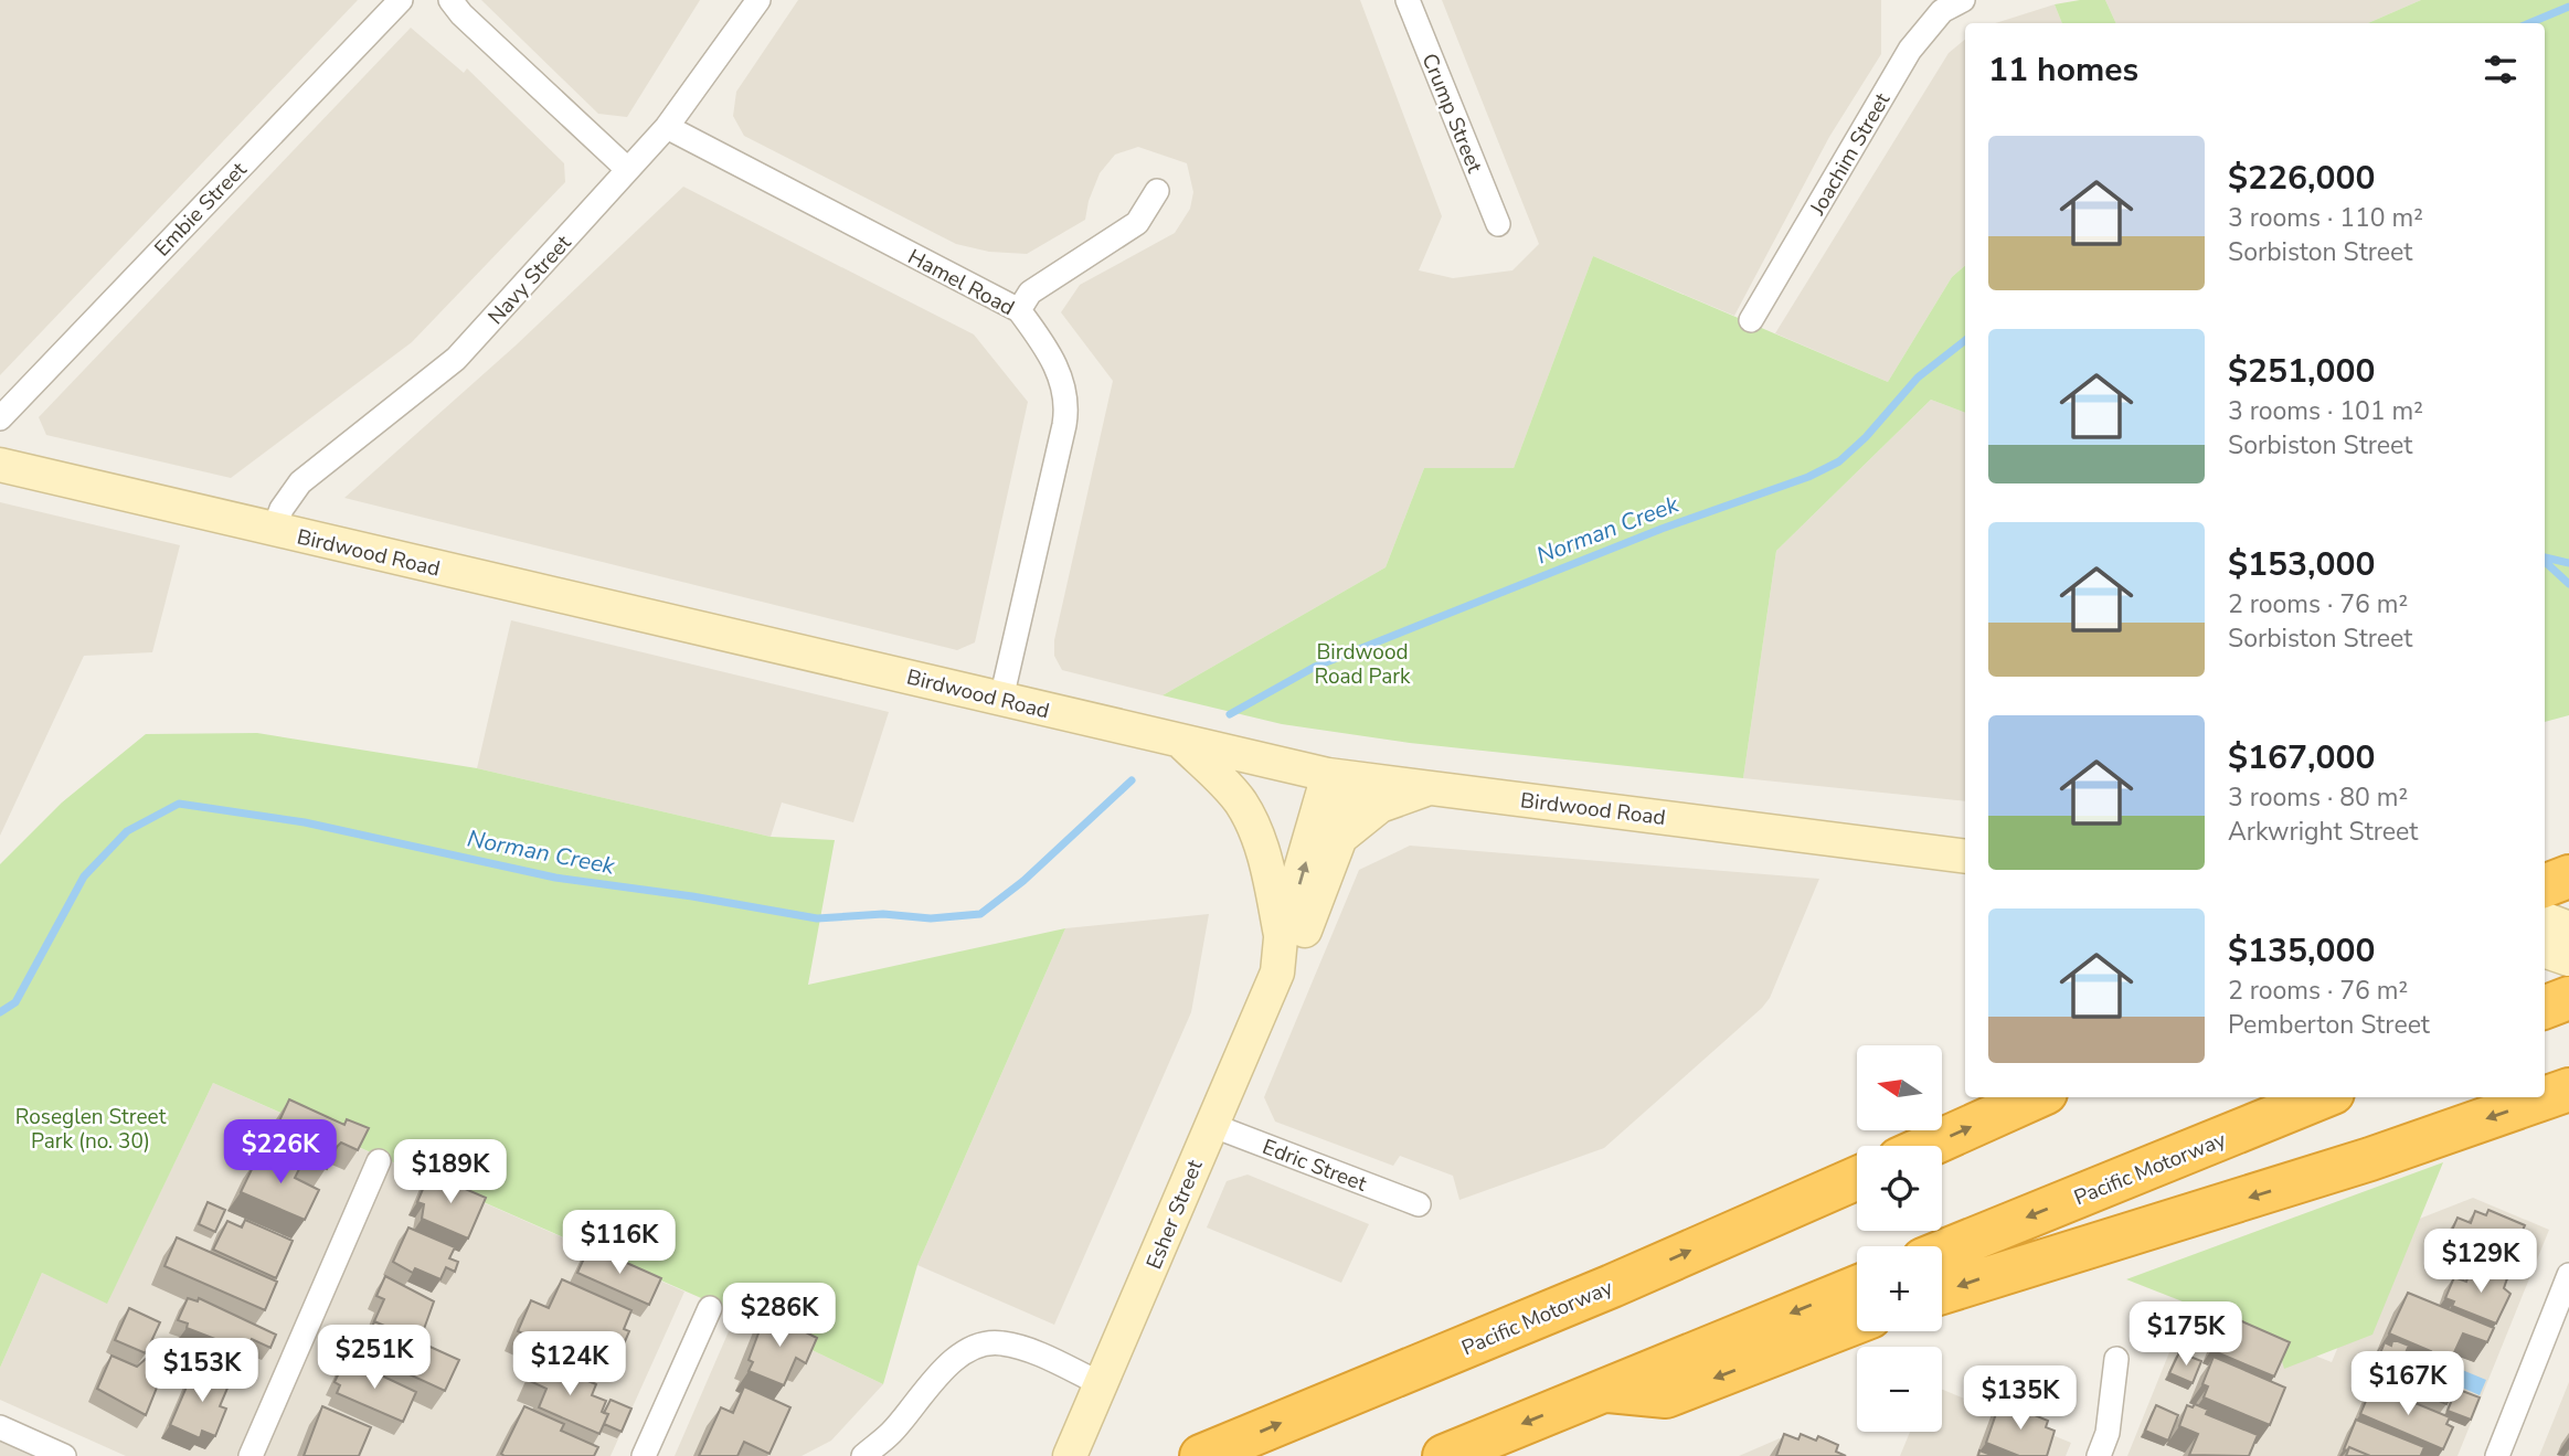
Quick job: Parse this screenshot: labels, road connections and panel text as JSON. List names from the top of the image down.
{
  "streets": {
    "highway": ["Pacific Motorway"],
    "main road": ["Birdwood Road", "Esher Street"],
    "street": [
      "Crump Street",
      "Joachim Street",
      "Embie Street",
      "Navy Street",
      "Hamel Road",
      "Edric Street"
    ]
  },
  "crossings": [
    ["Navy Street", "Hamel Road"],
    ["Navy Street", "Birdwood Road"],
    ["Hamel Road", "Birdwood Road"],
    ["Birdwood Road", "Esher Street"],
    ["Edric Street", "Esher Street"]
  ],
  "water": ["Norman Creek"],
  "parks": ["Birdwood Road Park", "Roseglen Street Park (no. 30)"],
  "north": "left",
  "page": {
    "heading": "11 homes",
    "list": [
      {
        "name": "$226,000",
        "note": "3 rooms · 110 m² · Sorbiston Street"
      },
      {
        "name": "$251,000",
        "note": "3 rooms · 101 m² · Sorbiston Street"
      },
      {
        "name": "$153,000",
        "note": "2 rooms · 76 m² · Sorbiston Street"
      },
      {
        "name": "$167,000",
        "note": "3 rooms · 80 m² · Arkwright Street"
      },
      {
        "name": "$135,000",
        "note": "2 rooms · 76 m² · Pemberton Street"
      }
    ],
    "map_buttons": ["+", "−"],
    "price": [
      "$226K",
      "$189K",
      "$116K",
      "$129K",
      "$286K",
      "$175K",
      "$251K",
      "$124K",
      "$153K",
      "$167K",
      "$135K"
    ]
  }
}
